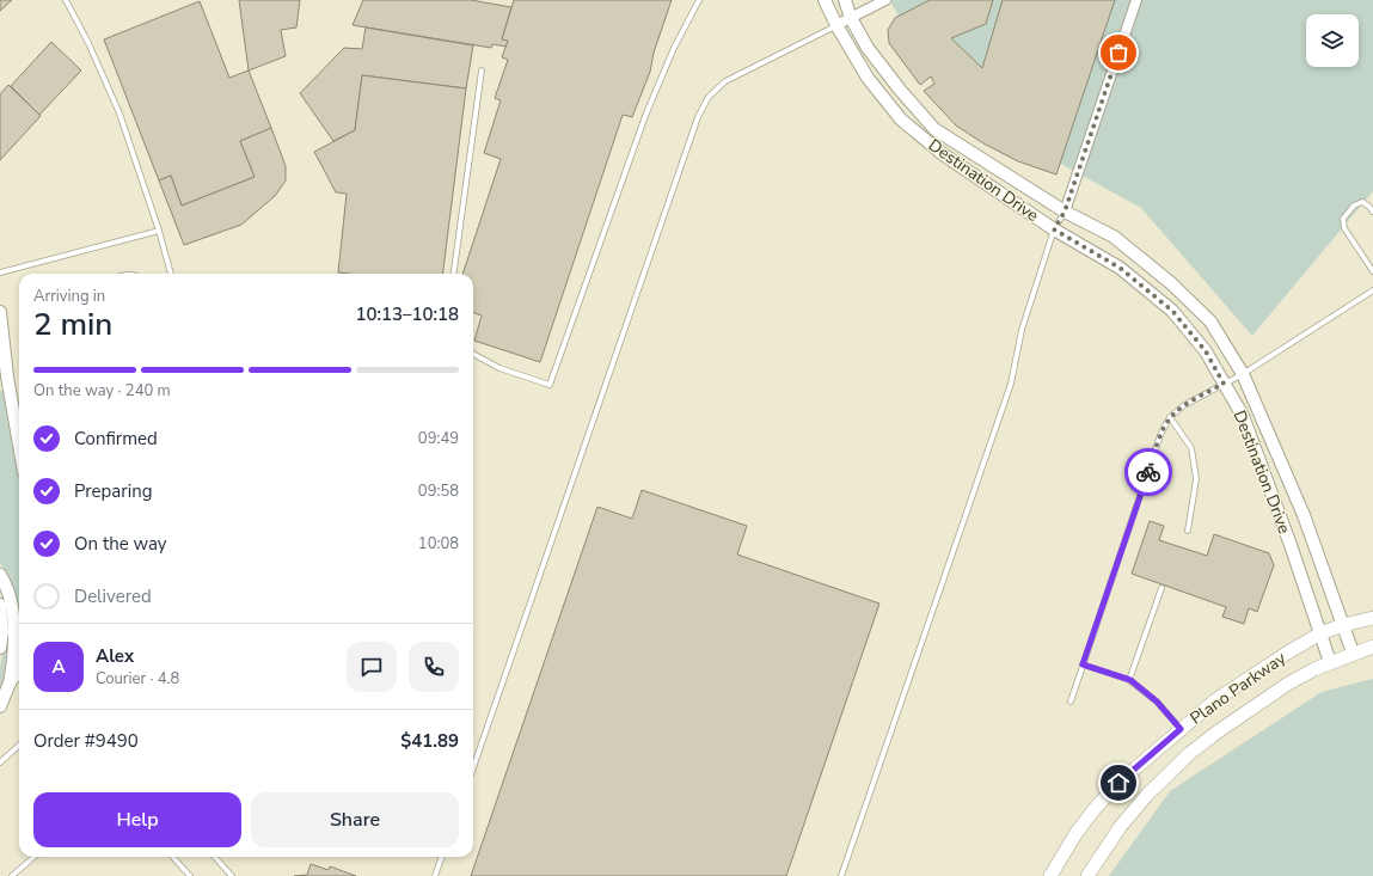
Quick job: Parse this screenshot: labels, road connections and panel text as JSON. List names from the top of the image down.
{
  "streets": {
    "main road": ["Plano Parkway"],
    "street": ["Destination Drive"]
  },
  "crossings": [
    ["Destination Drive", "Plano Parkway"]
  ],
  "page": {
    "heading": ["2 min", "Arriving in", "10:13–10:18"],
    "panel": [
      "Alex",
      "Courier · 4.8",
      "Order #9490",
      "$41.89"
    ],
    "bar": "On the way · 240 m",
    "list": [
      ["Confirmed", "09:49"],
      ["Preparing", "09:58"],
      ["On the way", "10:08"],
      "Delivered"
    ],
    "round": "A",
    "buttons": ["Help", "Share"]
  }
}
